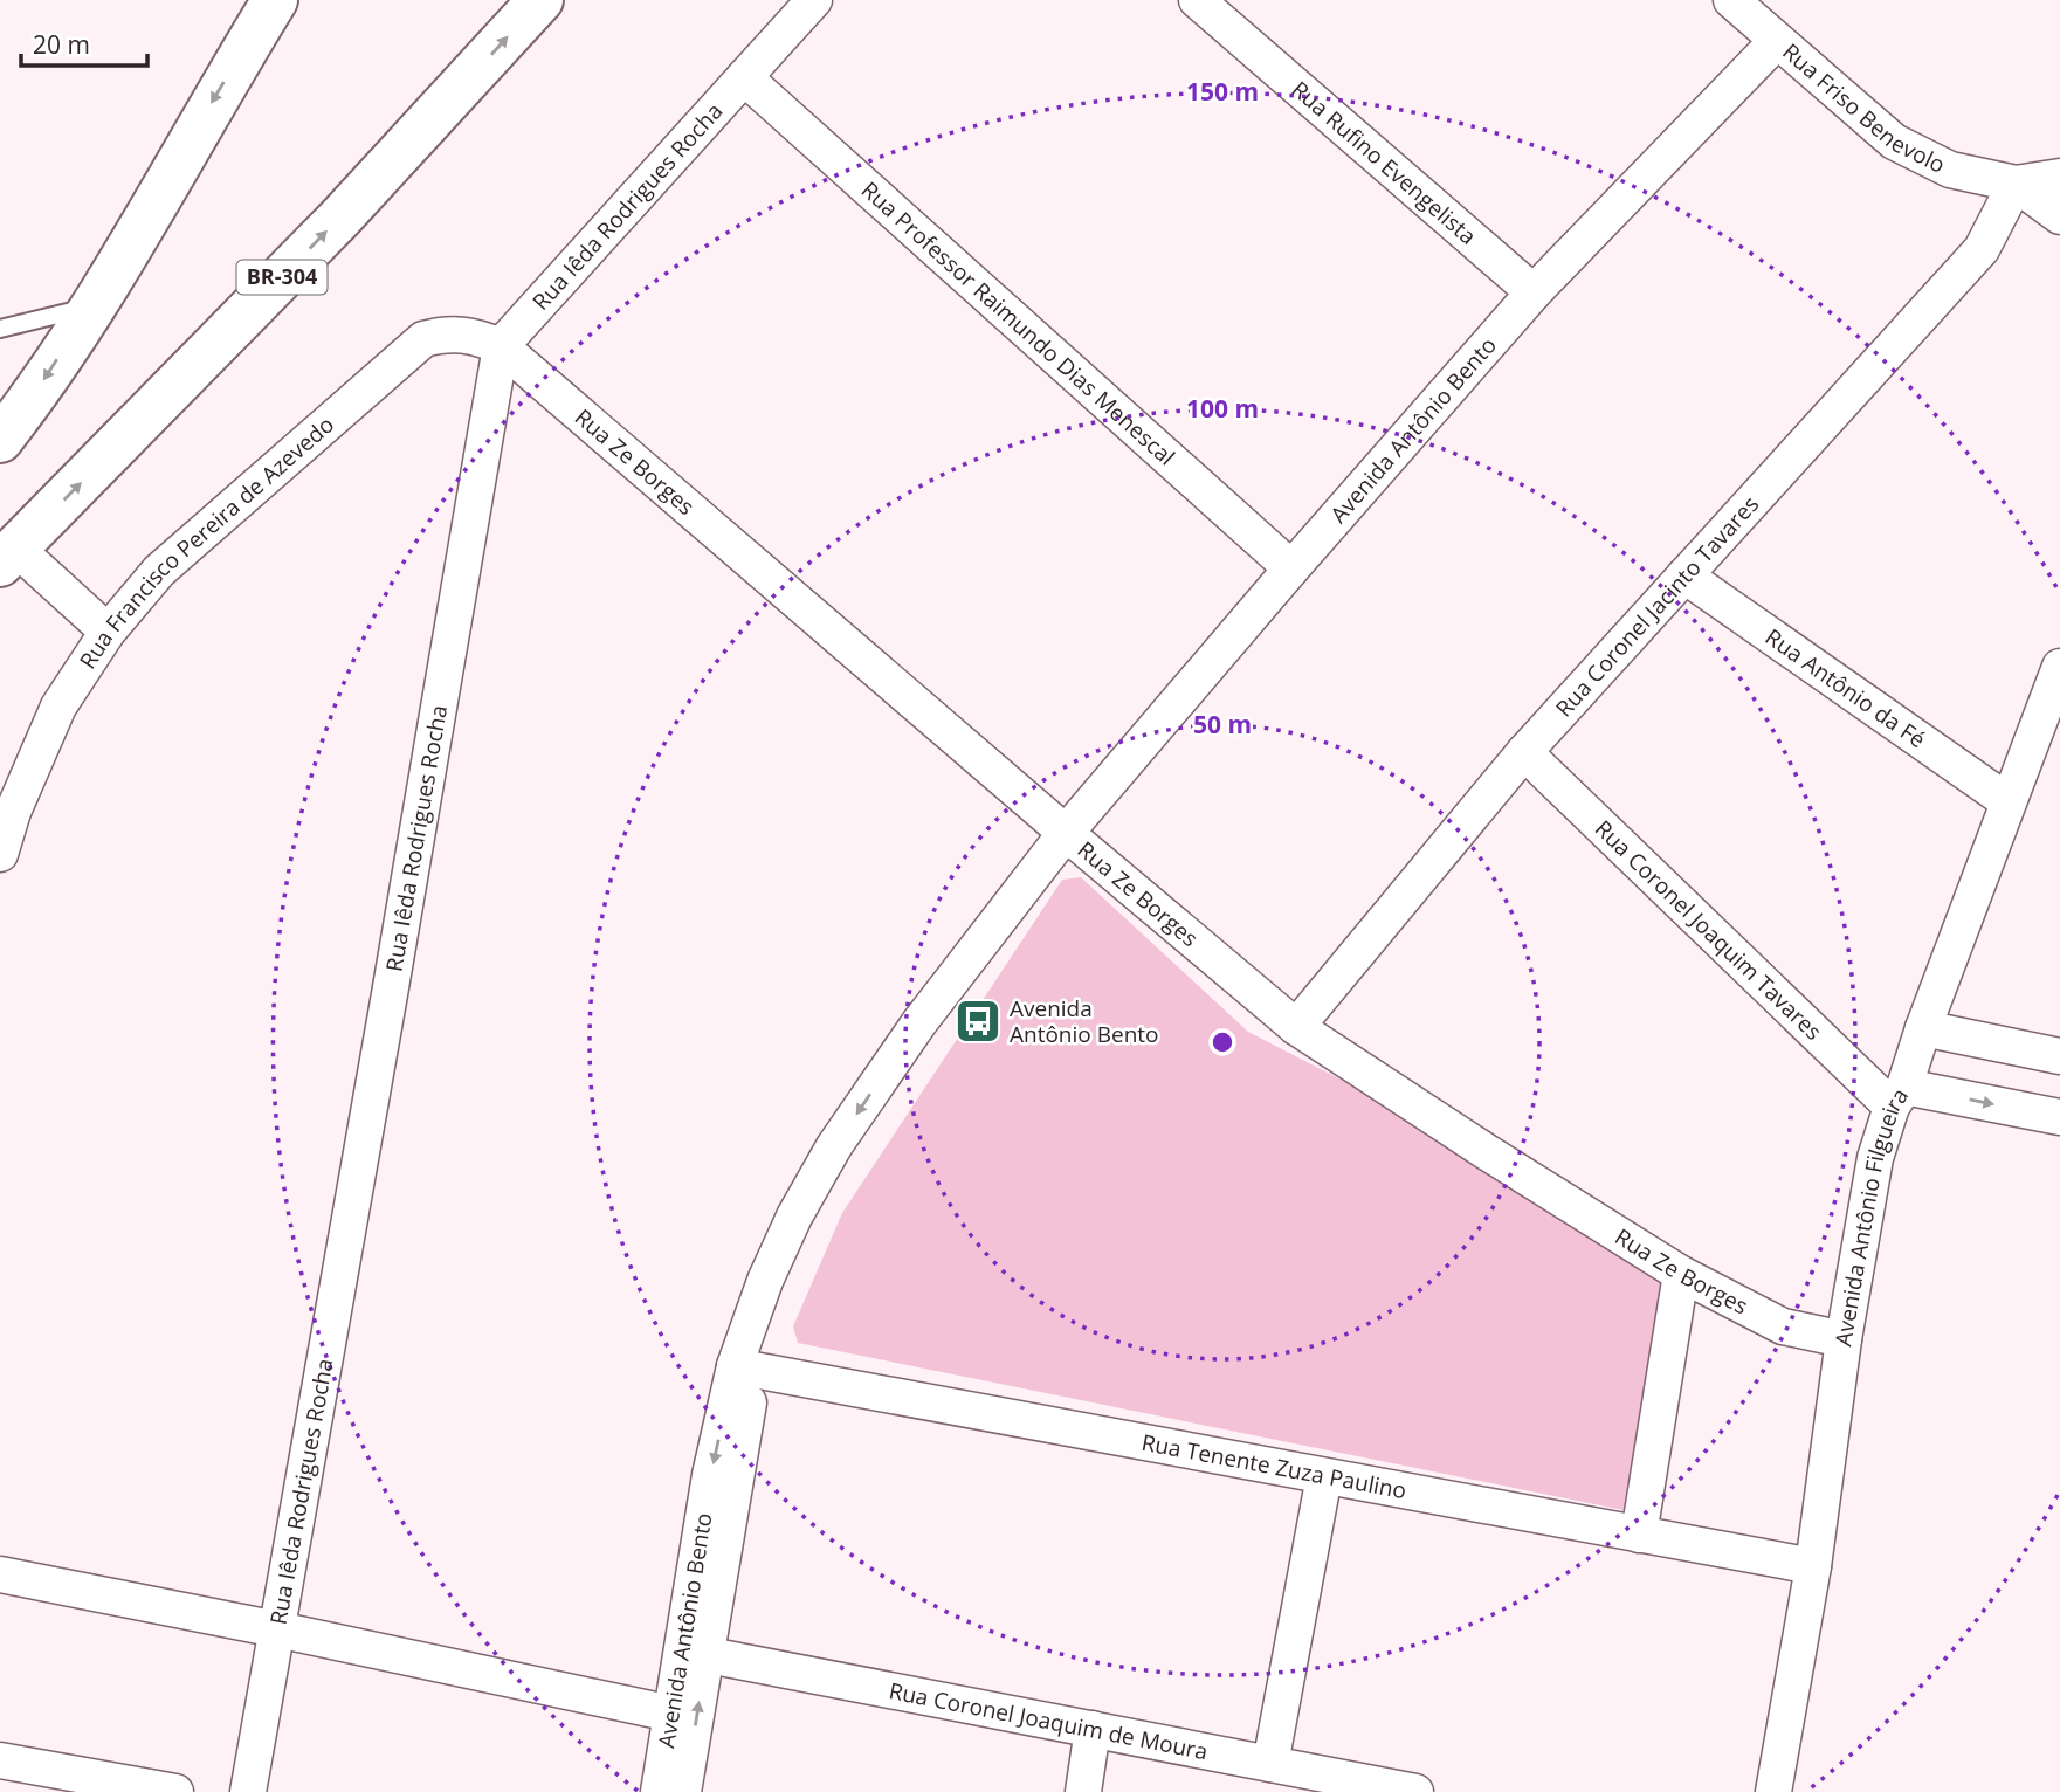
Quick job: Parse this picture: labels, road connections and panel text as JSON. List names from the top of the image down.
{
  "streets": {
    "highway": ["BR-304"],
    "street": [
      "Rua Friso Benevolo",
      "Rua Rufino Evengelista",
      "Rua Iêda Rodrigues Rocha",
      "Rua Professor Raimundo Dias Menescal",
      "Avenida Antônio Bento",
      "Rua Ze Borges",
      "Rua Francisco Pereira de Azevedo",
      "Rua Coronel Jacinto Tavares",
      "Rua Antônio da Fé",
      "Rua Coronel Joaquim Tavares",
      "Avenida Antônio Filgueira",
      "Rua Tenente Zuza Paulino",
      "Rua Coronel Joaquim de Moura"
    ]
  },
  "crossings": [
    ["Rua Friso Benevolo", "Avenida Antônio Bento"],
    ["Rua Friso Benevolo", "Rua Coronel Jacinto Tavares"],
    ["Rua Rufino Evengelista", "Avenida Antônio Bento"],
    ["Rua Iêda Rodrigues Rocha", "Rua Professor Raimundo Dias Menescal"],
    ["Rua Iêda Rodrigues Rocha", "Rua Ze Borges"],
    ["Rua Iêda Rodrigues Rocha", "Rua Francisco Pereira de Azevedo"],
    ["Rua Professor Raimundo Dias Menescal", "Avenida Antônio Bento"],
    ["Avenida Antônio Bento", "Rua Ze Borges"],
    ["Avenida Antônio Bento", "Rua Tenente Zuza Paulino"],
    ["Avenida Antônio Bento", "Rua Coronel Joaquim de Moura"],
    ["Rua Ze Borges", "Rua Francisco Pereira de Azevedo"],
    ["Rua Ze Borges", "Rua Coronel Jacinto Tavares"],
    ["Rua Ze Borges", "Avenida Antônio Filgueira"],
    ["Rua Coronel Jacinto Tavares", "Rua Antônio da Fé"],
    ["Rua Coronel Jacinto Tavares", "Rua Coronel Joaquim Tavares"],
    ["Rua Antônio da Fé", "Avenida Antônio Filgueira"],
    ["Rua Coronel Joaquim Tavares", "Avenida Antônio Filgueira"],
    ["Avenida Antônio Filgueira", "Rua Tenente Zuza Paulino"]
  ],
  "places": {
    "bus stop": ["Avenida Antônio Bento"]
  },
  "scale_bar": "20 m",
  "rings": ["150 m", "100 m", "50 m"]
}
